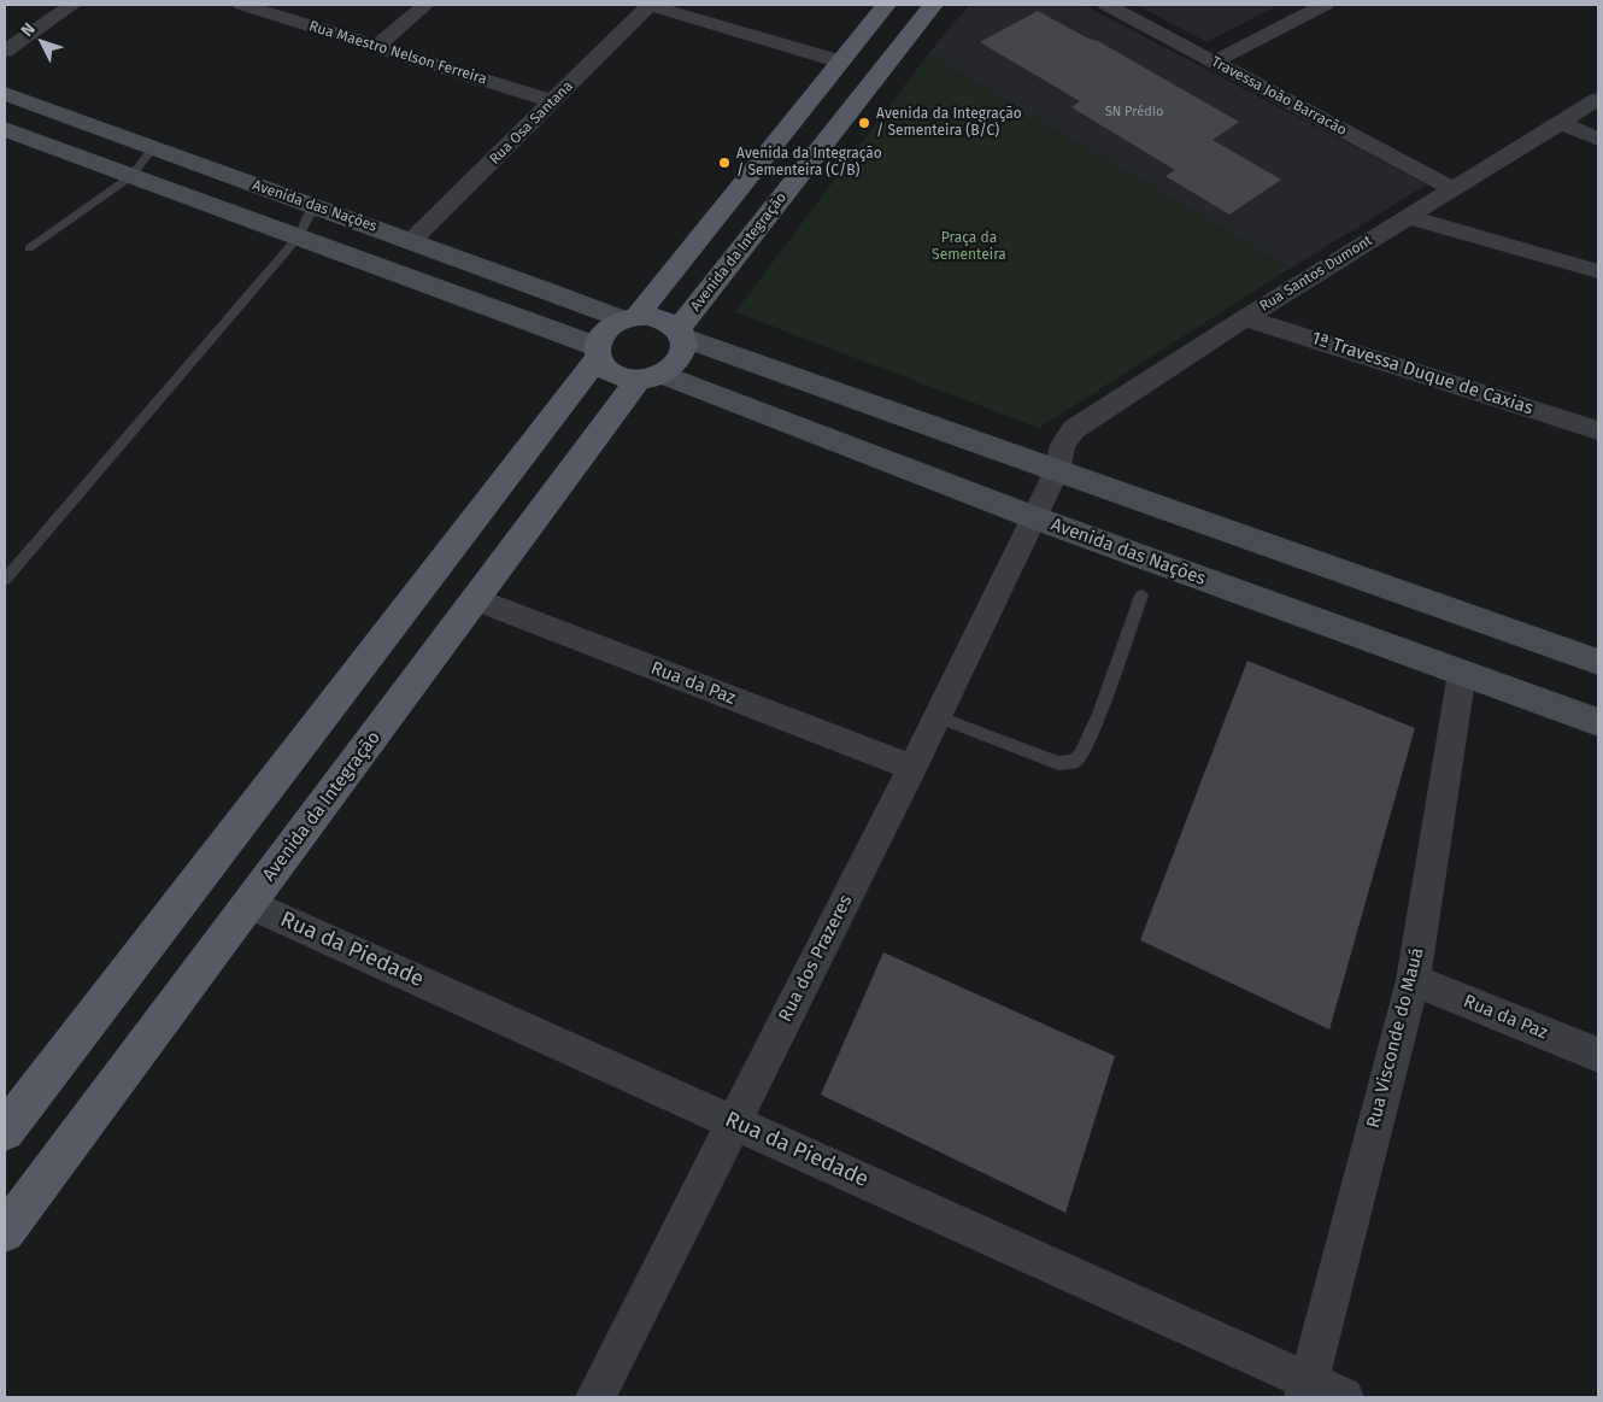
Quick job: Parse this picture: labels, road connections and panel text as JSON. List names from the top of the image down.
{
  "streets": {
    "main road": ["Avenida das Nações", "Avenida da Integração"],
    "street": [
      "Rua Maestro Nelson Ferreira",
      "Travessa João Barracão",
      "Rua Osa Santana",
      "Rua Santos Dumont",
      "1ª Travessa Duque de Caxias",
      "Rua da Paz",
      "Rua da Piedade",
      "Rua dos Prazeres",
      "Rua Visconde do Mauá"
    ]
  },
  "crossings": [
    ["Rua Maestro Nelson Ferreira", "Rua Osa Santana"],
    ["Travessa João Barracão", "Rua Santos Dumont"],
    ["Rua Osa Santana", "Avenida das Nações"],
    ["Avenida das Nações", "Avenida da Integração"],
    ["Avenida das Nações", "Rua Santos Dumont"],
    ["Avenida das Nações", "Rua dos Prazeres"],
    ["Avenida das Nações", "Rua Visconde do Mauá"],
    ["Avenida da Integração", "Rua da Paz"],
    ["Avenida da Integração", "Rua da Piedade"],
    ["Rua Santos Dumont", "1ª Travessa Duque de Caxias"],
    ["Rua Santos Dumont", "Rua dos Prazeres"],
    ["Rua da Paz", "Rua dos Prazeres"],
    ["Rua da Paz", "Rua Visconde do Mauá"],
    ["Rua da Piedade", "Rua dos Prazeres"],
    ["Rua da Piedade", "Rua Visconde do Mauá"]
  ],
  "parks": ["Praça da Sementeira"],
  "places": ["Avenida da Integração / Sementeira (B/C)", "Avenida da Integração / Sementeira (C/B)"],
  "house_numbers": ["SN Prédio"],
  "north": "top left"
}
